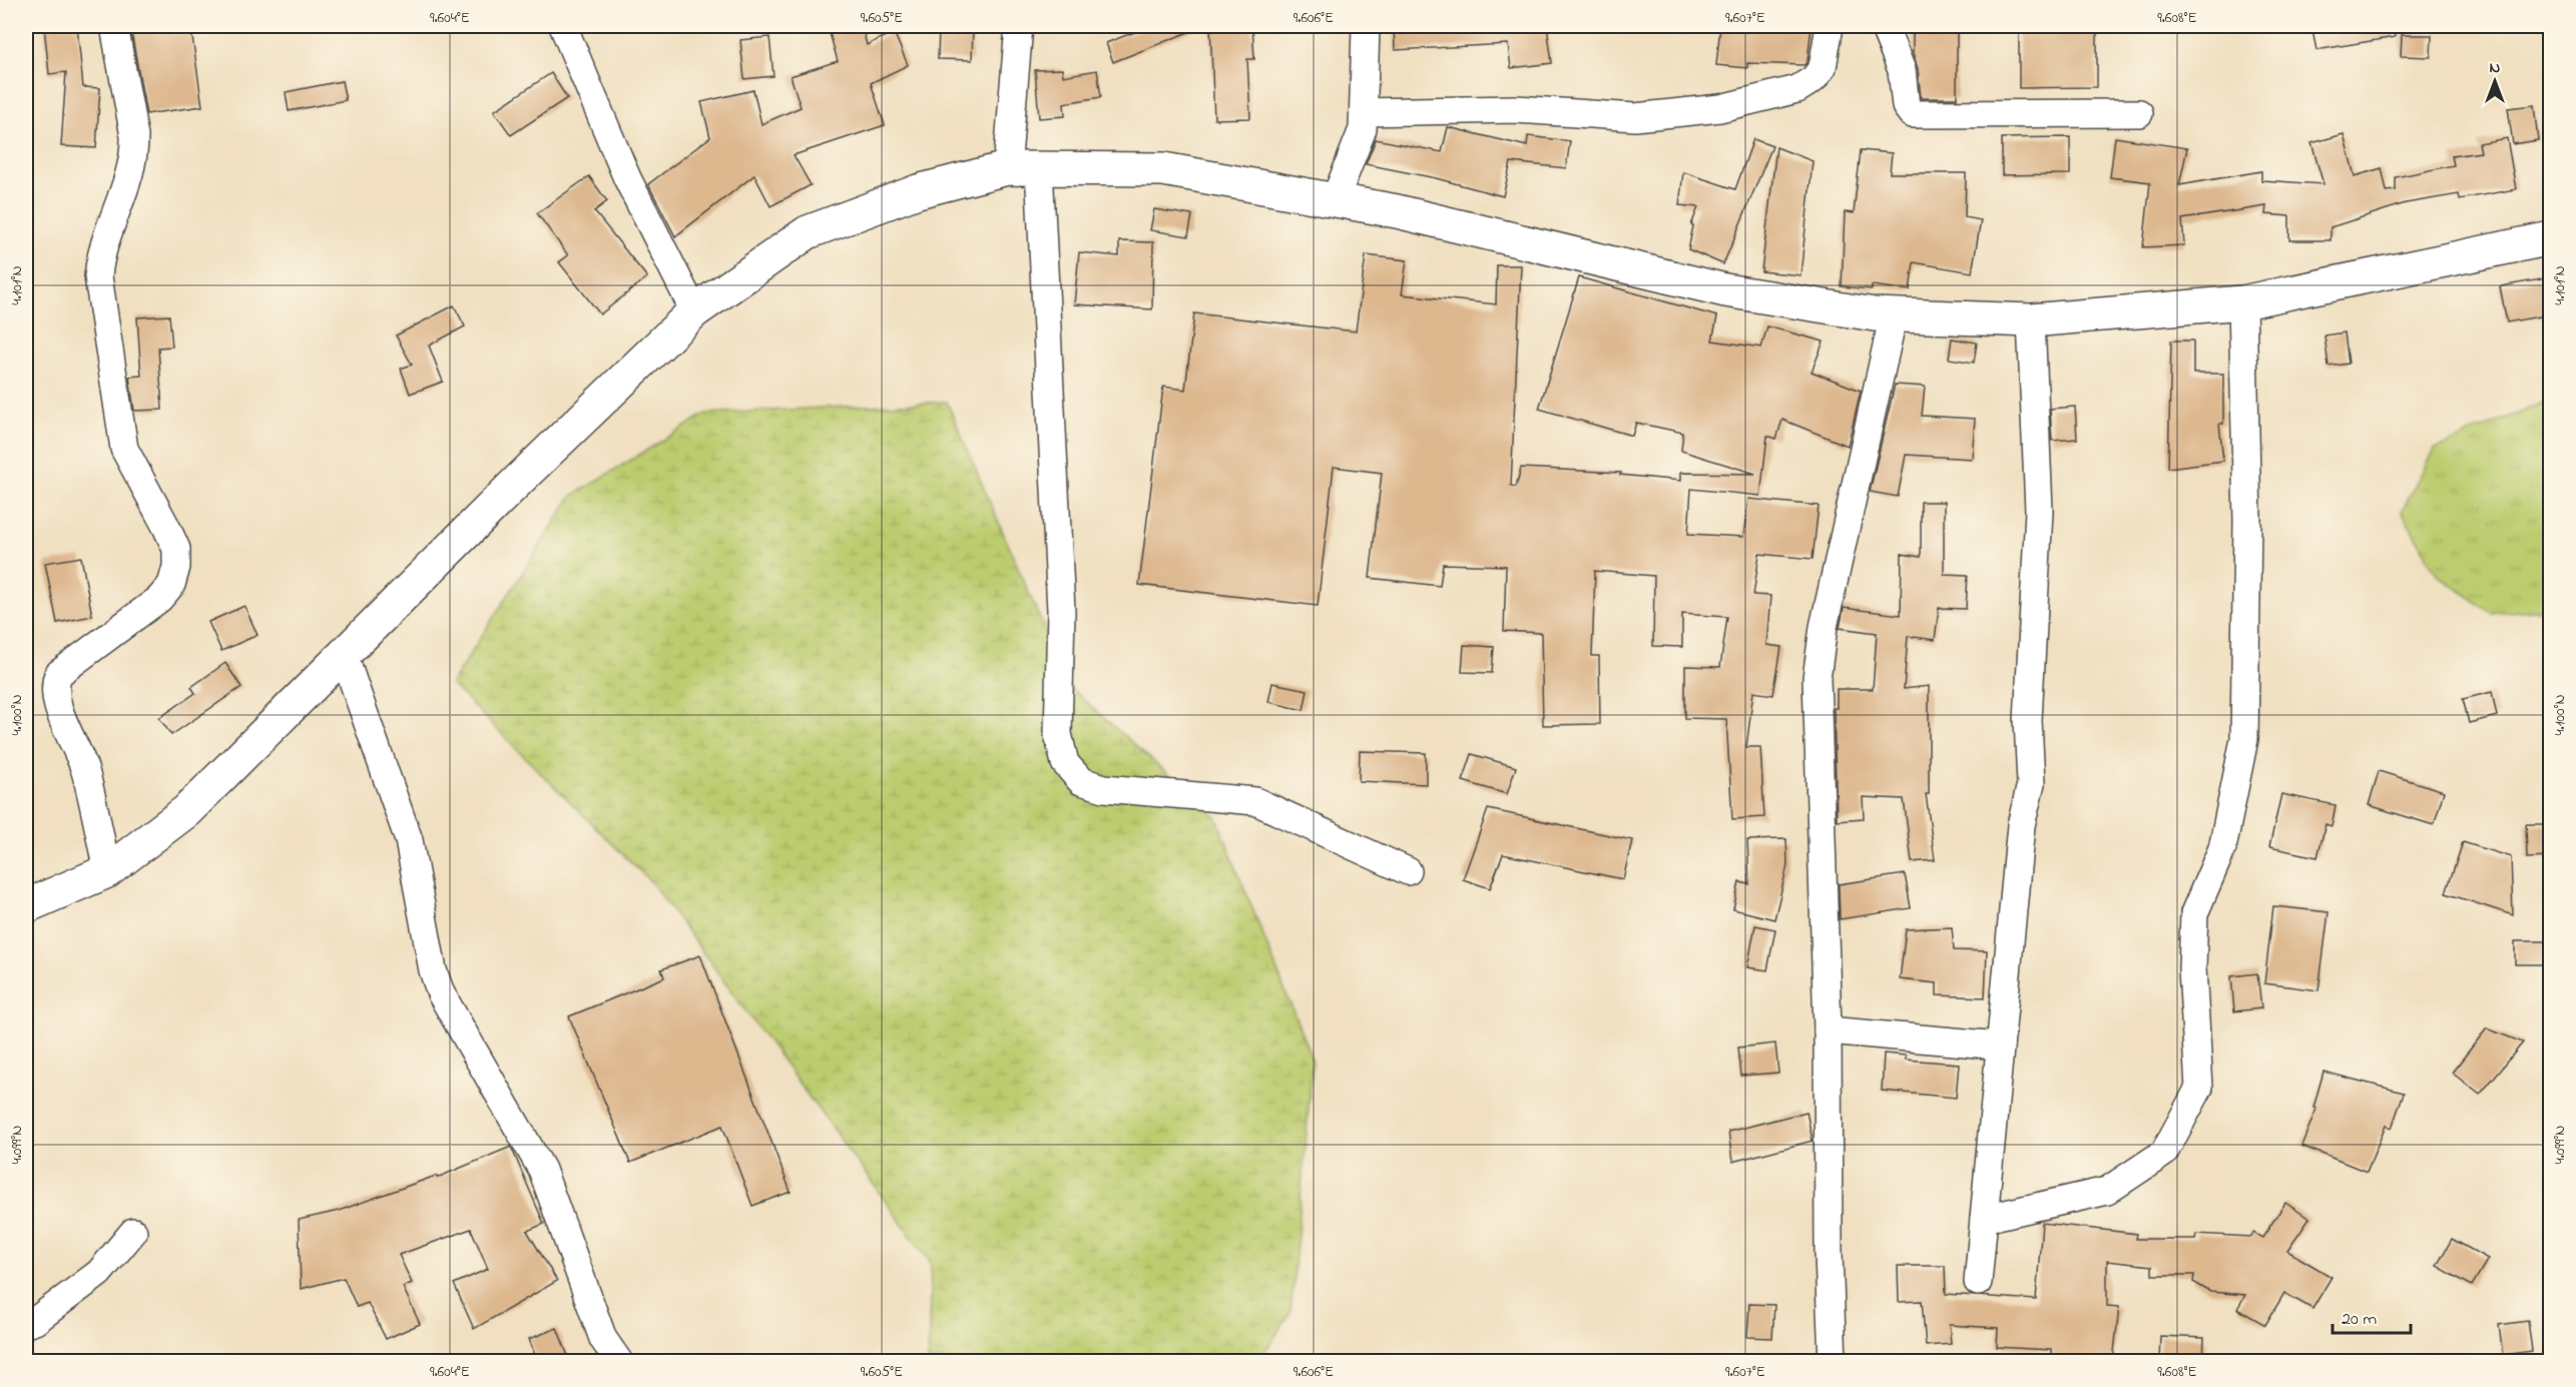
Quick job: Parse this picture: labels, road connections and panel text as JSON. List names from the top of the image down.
{
  "scale_bar": "20 m",
  "north": "top",
  "coordinates": [
    "9.604°E",
    "9.605°E",
    "9.606°E",
    "9.607°E",
    "9.608°E",
    "4.101°N",
    "4.100°N",
    "4.099°N"
  ]
}
